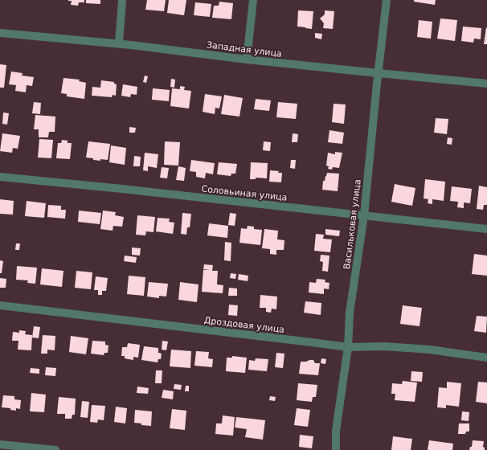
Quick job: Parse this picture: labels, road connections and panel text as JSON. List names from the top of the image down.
{
  "streets": {
    "street": [
      "Западная улица",
      "Соловьиная улица",
      "Васильковая улица",
      "Дроздовая улица"
    ]
  },
  "crossings": [
    ["Западная улица", "Васильковая улица"],
    ["Соловьиная улица", "Васильковая улица"],
    ["Васильковая улица", "Дроздовая улица"]
  ]
}
